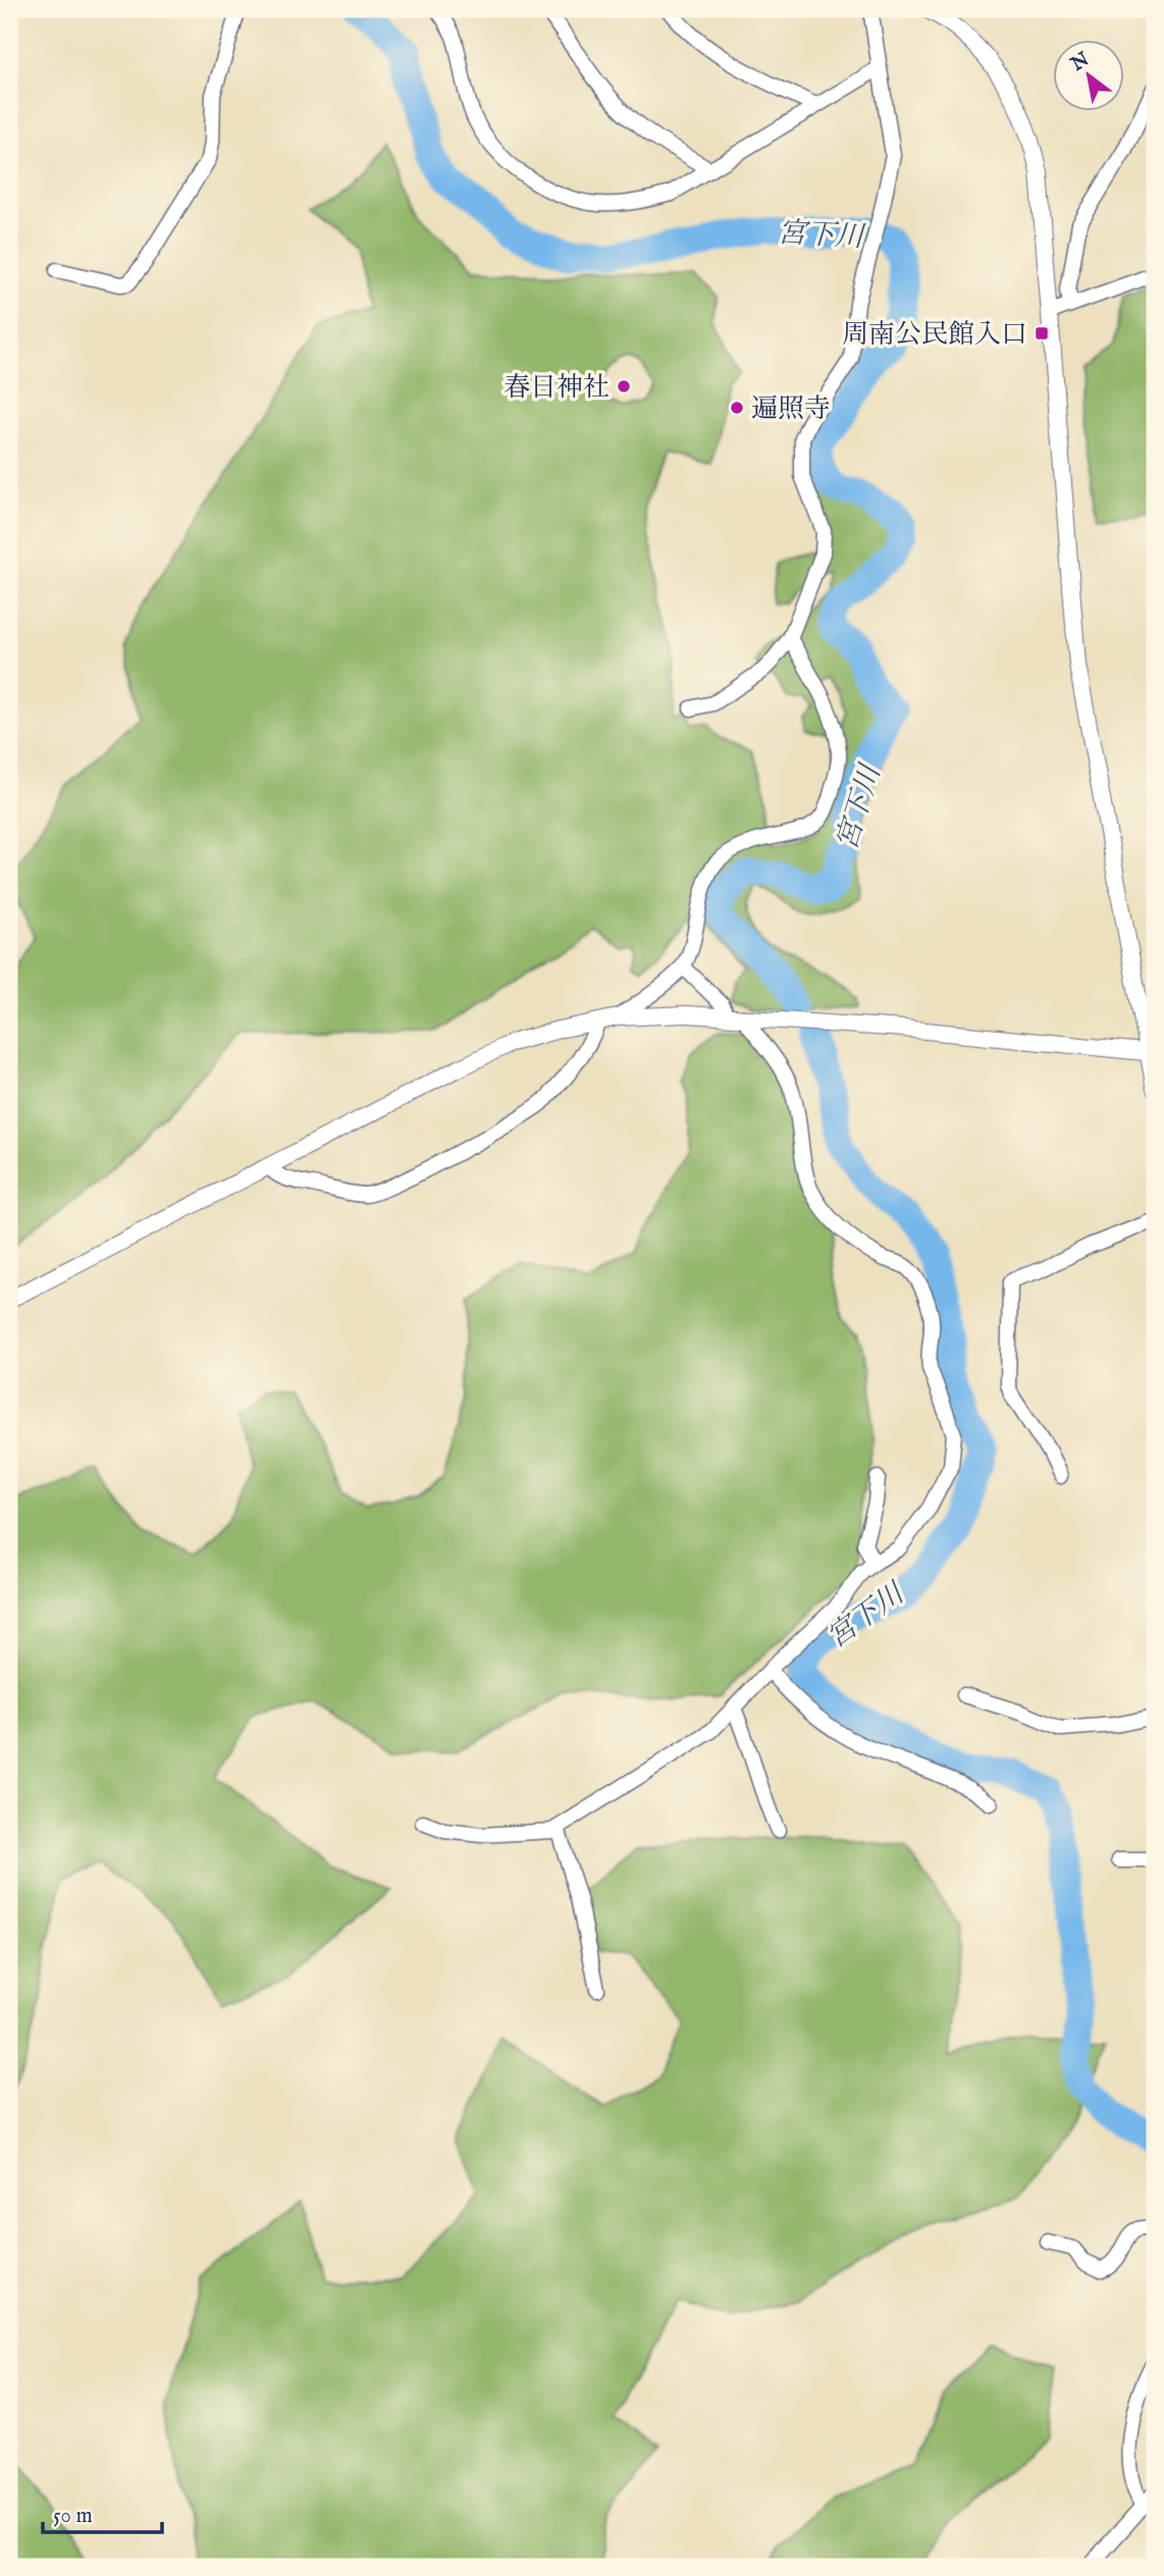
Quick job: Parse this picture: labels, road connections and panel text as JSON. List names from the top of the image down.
{
  "water": ["宮下川"],
  "places": {
    "transit": ["周南公民館入口"],
    "other": ["春日神社", "遍照寺"]
  },
  "scale_bar": "50 m",
  "north": "top left"
}
